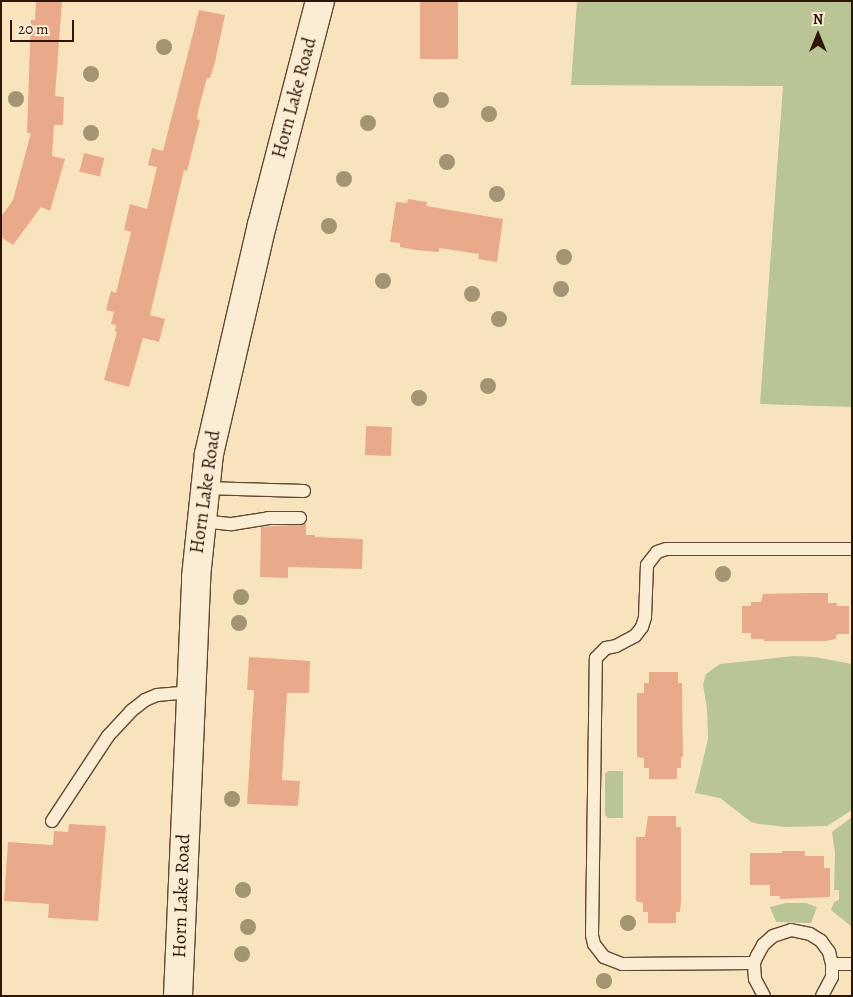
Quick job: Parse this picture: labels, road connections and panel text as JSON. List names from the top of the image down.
{
  "streets": {
    "main road": ["Horn Lake Road"]
  },
  "scale_bar": "20 m",
  "north": "top"
}
